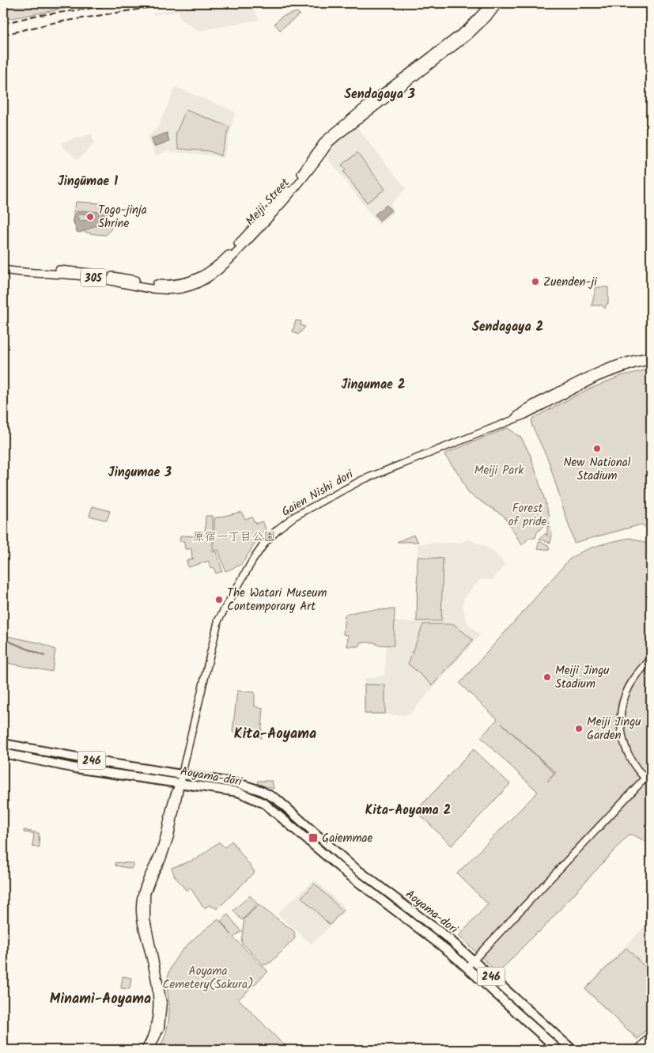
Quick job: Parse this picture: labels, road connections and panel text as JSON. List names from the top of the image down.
{
  "streets": {
    "highway": ["246", "Aoyama-dōri"],
    "main road": ["Meiji Street", "305", "Gaien Nishi dori"]
  },
  "crossings": [
    ["Gaien Nishi dori", "Aoyama-dōri"],
    ["246", "Aoyama-dōri"]
  ],
  "districts": [
    "Sendagaya 3",
    "Jingūmae 1",
    "Sendagaya 2",
    "Jingumae 2",
    "Jingumae 3",
    "Kita-Aoyama",
    "Kita-Aoyama 2",
    "Minami-Aoyama"
  ],
  "parks": [
    "Meiji Park",
    "Forest of pride",
    "原宿一丁目公園",
    "Aoyama Cemetery(Sakura)"
  ],
  "places": {
    "other": [
      "Togo-jinja Shrine",
      "Zuenden-ji",
      "New National Stadium",
      "The Watari Museum Contemporary Art",
      "Meiji Jingu Stadium",
      "Meiji Jingu Garden"
    ],
    "transit": ["Gaiemmae"]
  }
}
